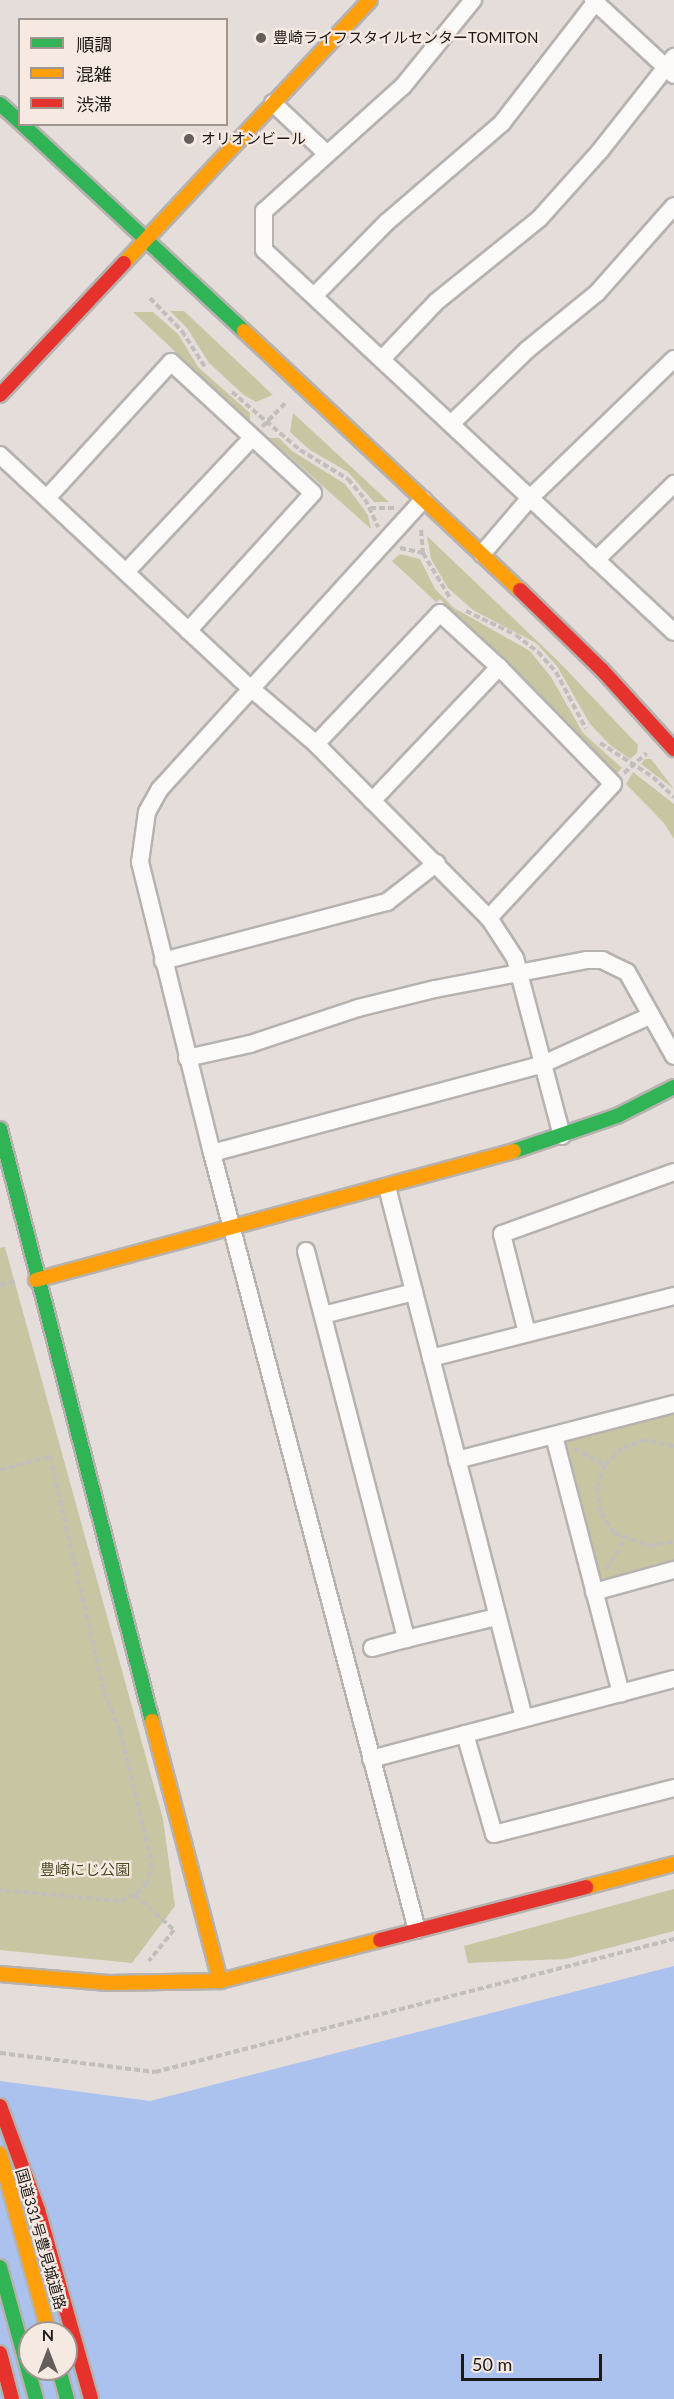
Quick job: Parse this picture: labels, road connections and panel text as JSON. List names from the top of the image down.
{
  "streets": {
    "main road": ["国道331号豊見城道路"]
  },
  "parks": ["豊崎にじ公園"],
  "places": ["豊崎ライフスタイルセンターTOMITON", "オリオンビール"],
  "legend": ["順調", "混雑", "渋滞"],
  "scale_bar": "50 m",
  "north": "top"
}
